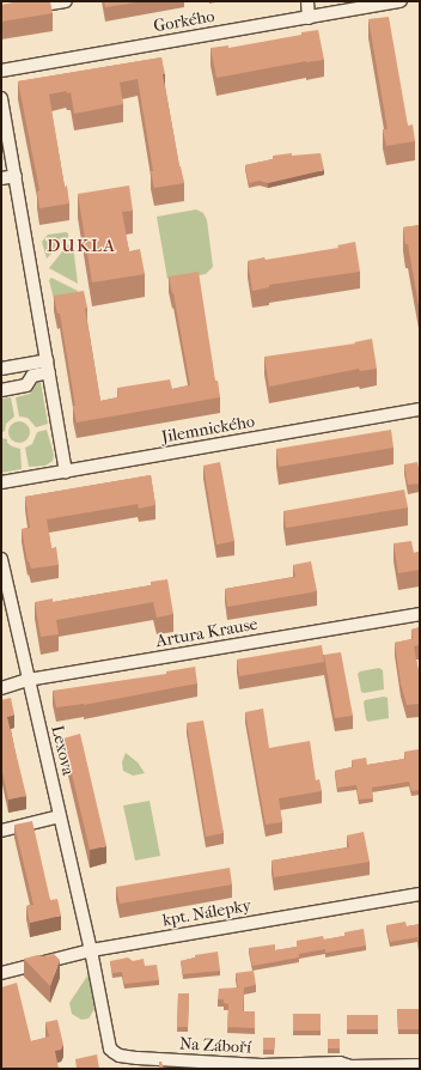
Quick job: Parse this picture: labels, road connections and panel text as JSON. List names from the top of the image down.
{
  "streets": {
    "street": [
      "Gorkého",
      "Jilemnického",
      "Artura Krause",
      "Lexova",
      "kpt. Nálepky",
      "Na Záboří"
    ]
  },
  "crossings": [
    ["Artura Krause", "Lexova"],
    ["Lexova", "kpt. Nálepky"],
    ["Lexova", "Na Záboří"],
    ["kpt. Nálepky", "Na Záboří"]
  ],
  "districts": ["DUKLA"]
}
